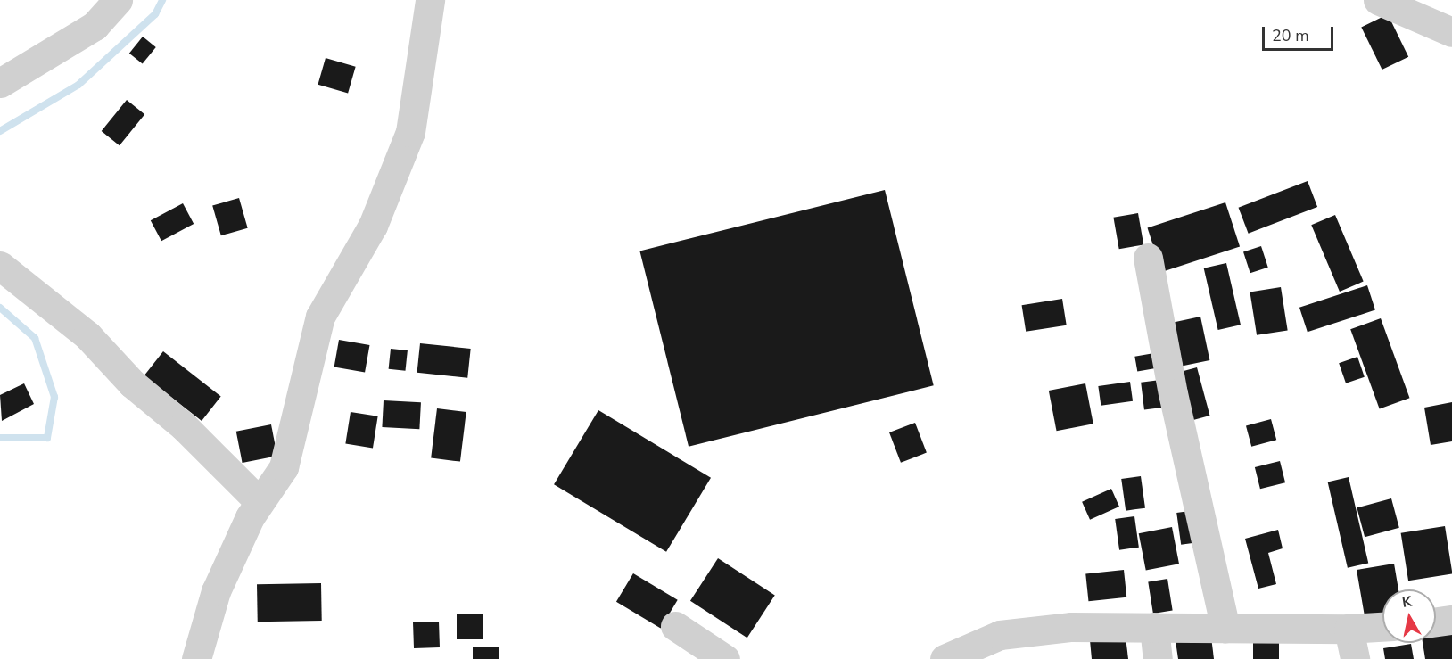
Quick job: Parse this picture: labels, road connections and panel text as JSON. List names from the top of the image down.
{
  "scale_bar": "20 m",
  "north": "top"
}
